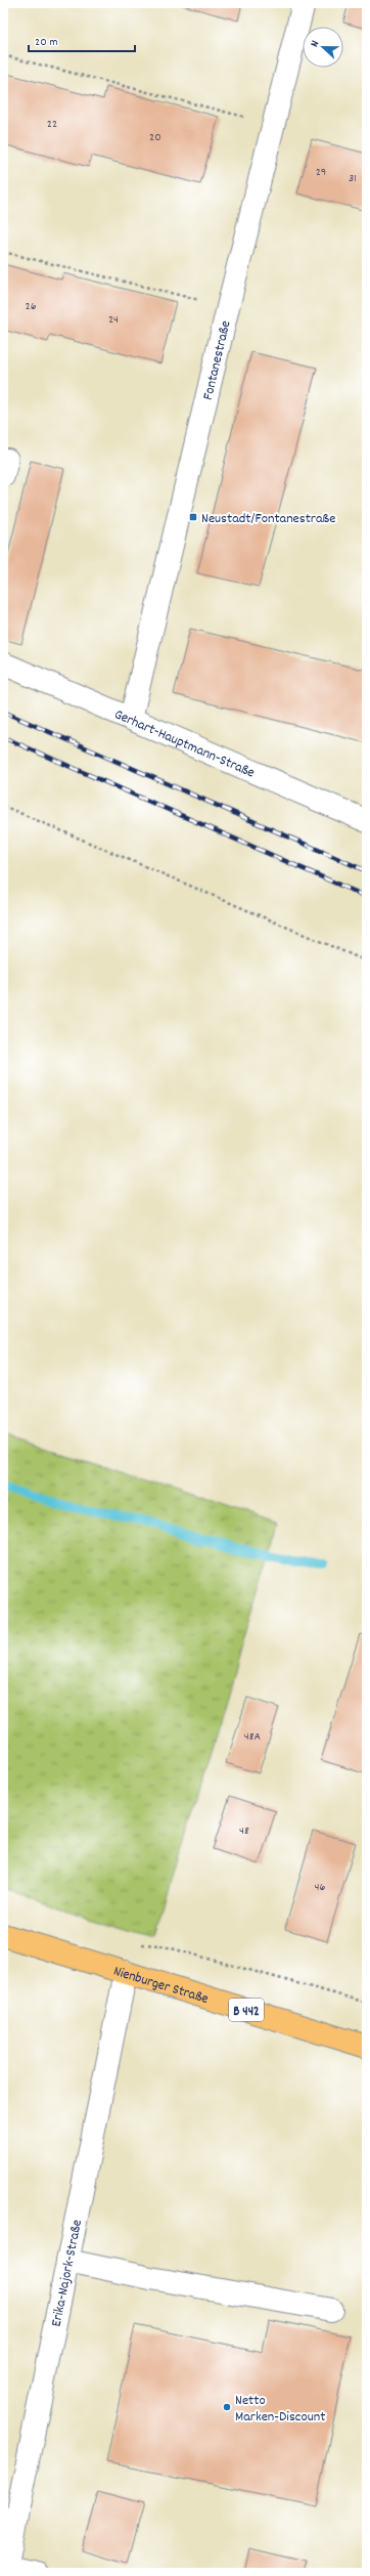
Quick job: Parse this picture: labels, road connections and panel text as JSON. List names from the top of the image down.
{
  "streets": {
    "main road": ["Nienburger Straße", "B 442"],
    "street": ["Fontanestraße", "Gerhart-Hauptmann-Straße", "Erika-Najork-Straße"]
  },
  "crossings": [
    ["Fontanestraße", "Gerhart-Hauptmann-Straße"],
    ["Nienburger Straße", "Erika-Najork-Straße"]
  ],
  "places": {
    "transit": ["Neustadt/Fontanestraße"],
    "other": ["Netto Marken-Discount"]
  },
  "house_numbers": [
    "22",
    "20",
    "29",
    "31",
    "26",
    "24",
    "48A",
    "48",
    "46"
  ],
  "scale_bar": "20 m",
  "north": "left"
}
